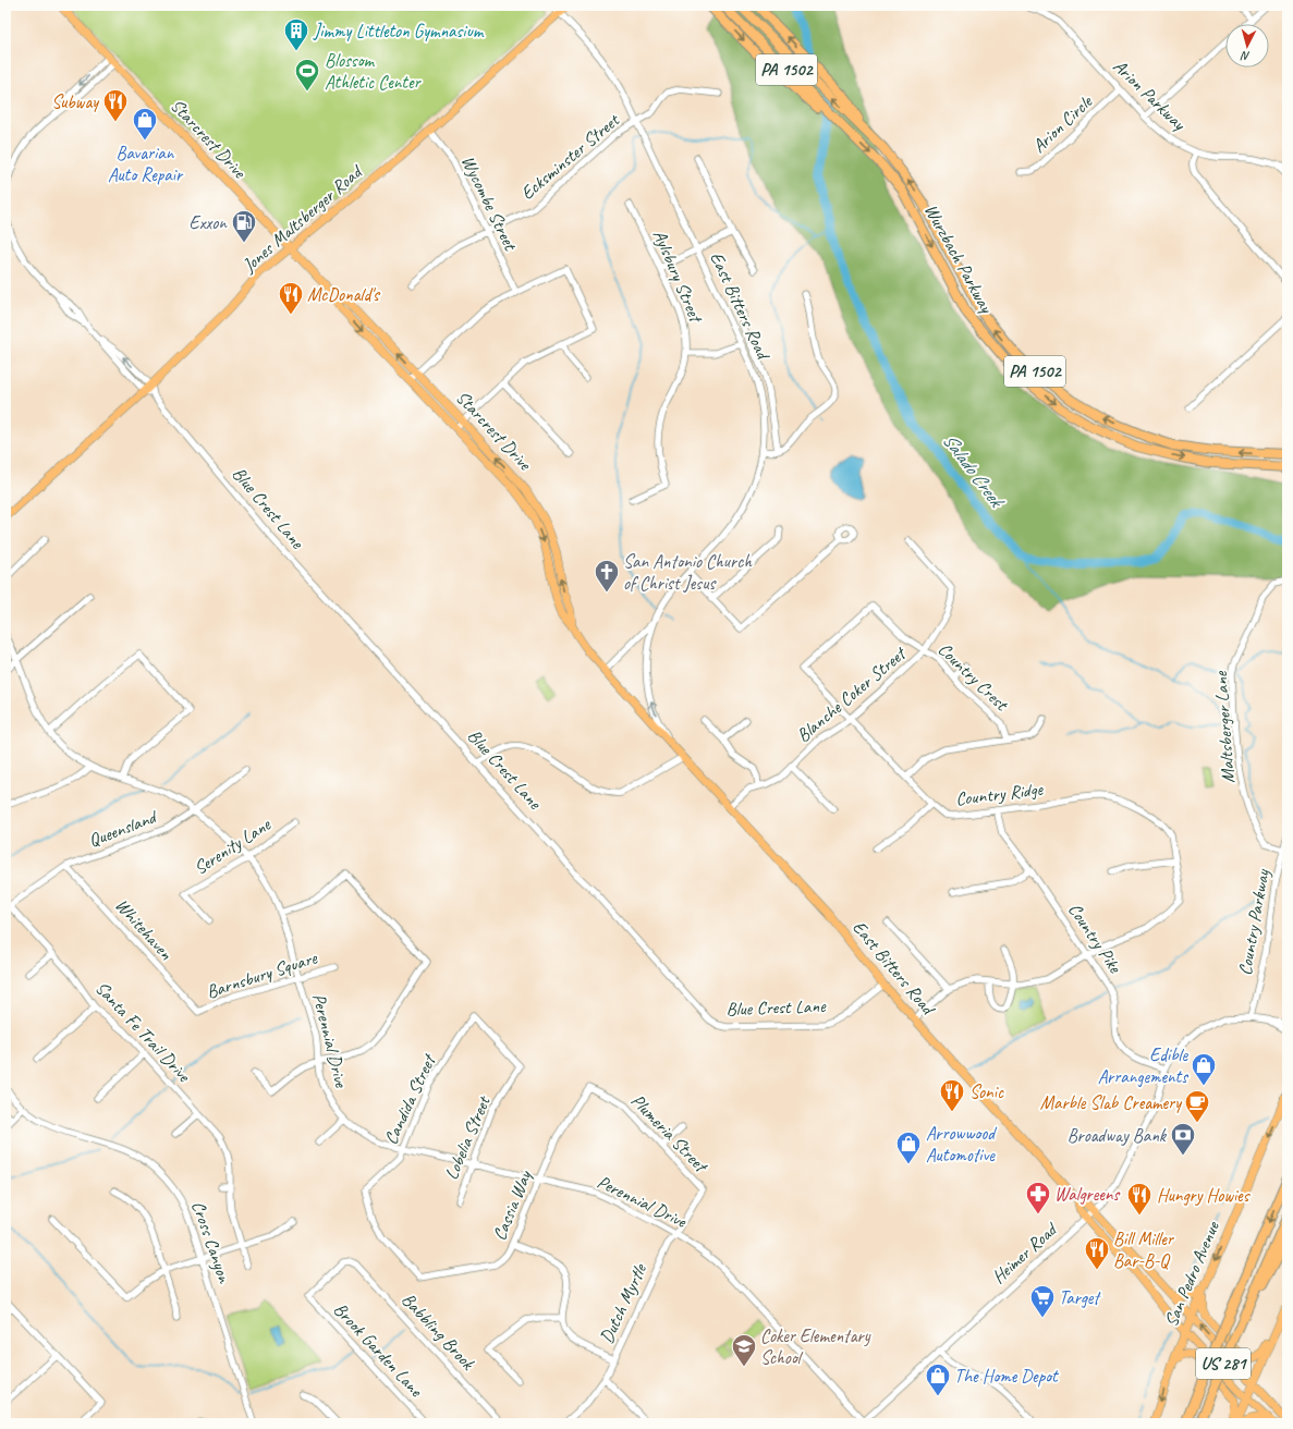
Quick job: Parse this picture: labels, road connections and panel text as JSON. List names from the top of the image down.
{
  "streets": {
    "highway": ["PA 1502", "Wurzbach Parkway", "US 281"],
    "main road": [
      "Starcrest Drive",
      "Jones Maltsberger Road",
      "East Bitters Road",
      "San Pedro Avenue"
    ],
    "street": [
      "Arion Parkway",
      "Arion Circle",
      "Ecksminster Street",
      "Wycombe Street",
      "Aylsbury Street",
      "Blue Crest Lane",
      "Country Crest",
      "Blanche Coker Street",
      "Maltsberger Lane",
      "Country Ridge",
      "Queensland",
      "Serenity Lane",
      "Country Parkway",
      "Whitehaven",
      "Country Pike",
      "Barnsbury Square",
      "Santa Fe Trail Drive",
      "Perennial Drive",
      "Candida Street",
      "Plumeria Street",
      "Lobelia Street",
      "Cassia Way",
      "Cross Canyon",
      "Heimer Road",
      "Dutch Myrtle",
      "Babbling Brook",
      "Brook Garden Lane"
    ]
  },
  "crossings": [
    ["Arion Parkway", "Arion Circle"],
    ["Starcrest Drive", "Jones Maltsberger Road"],
    ["Starcrest Drive", "East Bitters Road"],
    ["Ecksminster Street", "Wycombe Street"],
    ["Ecksminster Street", "East Bitters Road"],
    ["Wycombe Street", "Jones Maltsberger Road"],
    ["Jones Maltsberger Road", "East Bitters Road"],
    ["Jones Maltsberger Road", "Blue Crest Lane"],
    ["East Bitters Road", "Blue Crest Lane"],
    ["East Bitters Road", "Blanche Coker Street"],
    ["East Bitters Road", "Heimer Road"],
    ["East Bitters Road", "San Pedro Avenue"],
    ["Country Crest", "Blanche Coker Street"],
    ["Country Crest", "Country Ridge"],
    ["Blanche Coker Street", "Country Ridge"],
    ["Maltsberger Lane", "Country Parkway"],
    ["Country Ridge", "Country Pike"],
    ["Queensland", "Whitehaven"],
    ["Queensland", "Santa Fe Trail Drive"],
    ["Queensland", "Perennial Drive"],
    ["Serenity Lane", "Perennial Drive"],
    ["Country Parkway", "Heimer Road"],
    ["Whitehaven", "Barnsbury Square"],
    ["Country Pike", "Heimer Road"],
    ["Barnsbury Square", "Perennial Drive"],
    ["Perennial Drive", "Candida Street"],
    ["Perennial Drive", "Lobelia Street"],
    ["Perennial Drive", "Cassia Way"],
    ["Perennial Drive", "Heimer Road"],
    ["Perennial Drive", "Dutch Myrtle"],
    ["Candida Street", "Lobelia Street"],
    ["Candida Street", "Cassia Way"],
    ["Plumeria Street", "Cassia Way"],
    ["Plumeria Street", "Dutch Myrtle"],
    ["Babbling Brook", "Brook Garden Lane"]
  ],
  "one_way": ["San Pedro Avenue"],
  "water": ["Salado Creek"],
  "places": {
    "building": ["Jimmy Littleton Gymnasium"],
    "sports": ["Blossom Athletic Center"],
    "restaurant": [
      "Subway",
      "McDonald's",
      "Sonic",
      "Hungry Howies",
      "Bill Miller Bar-B-Q"
    ],
    "shop": [
      "Bavarian Auto Repair",
      "Edible Arrangements",
      "Arrowwood Automotive",
      "The Home Depot"
    ],
    "fuel station": ["Exxon"],
    "church": ["San Antonio Church of Christ Jesus"],
    "cafe": ["Marble Slab Creamery"],
    "bank": ["Broadway Bank"],
    "pharmacy": ["Walgreens"],
    "supermarket": ["Target"],
    "school or university": ["Coker Elementary School"]
  },
  "north": "bottom"
}
